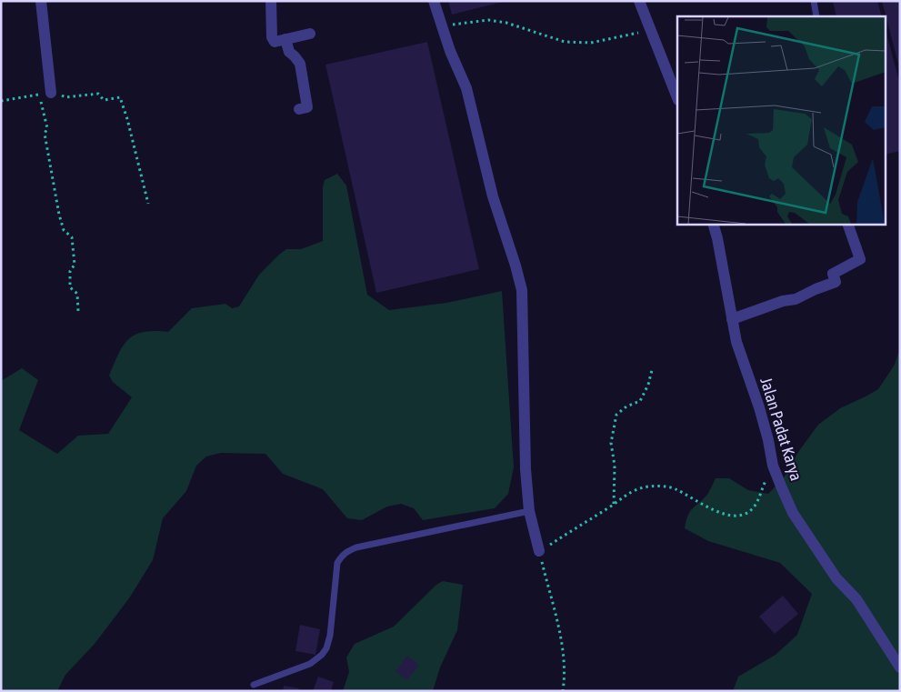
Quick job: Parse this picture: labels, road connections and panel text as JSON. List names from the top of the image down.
{
  "streets": {
    "street": ["Jalan Padat Karya"]
  }
}
